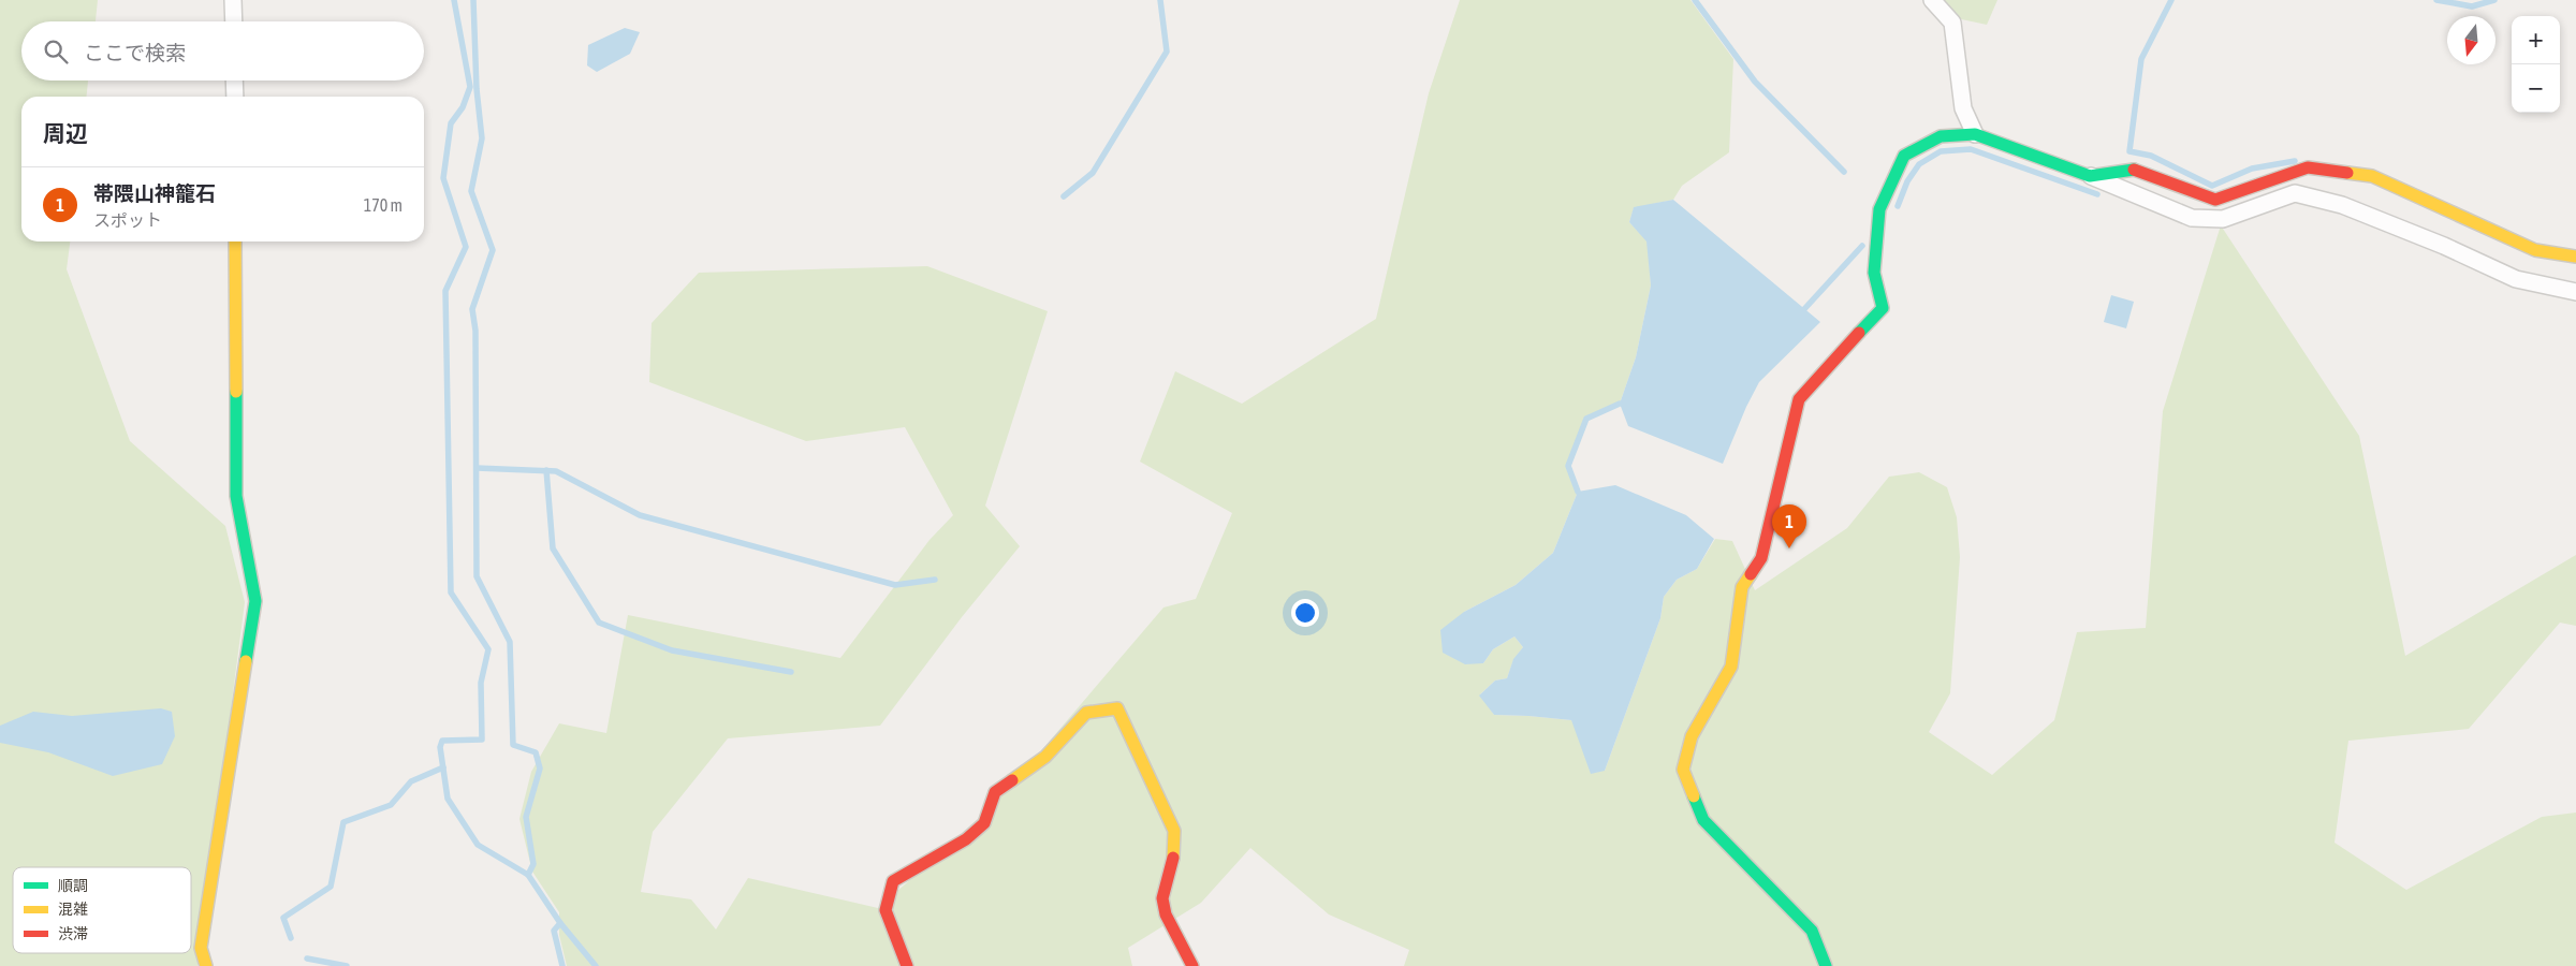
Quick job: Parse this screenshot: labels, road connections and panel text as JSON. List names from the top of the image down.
{
  "legend": ["順調", "混雑", "渋滞"],
  "north": "bottom",
  "page": {
    "map_buttons": ["+", "−"],
    "search": "ここで検索",
    "heading": "周辺",
    "list": [
      {
        "mark": "1",
        "name": "帯隈山神籠石",
        "note": "スポット",
        "value": "170 m"
      }
    ],
    "pins": "1"
  }
}
